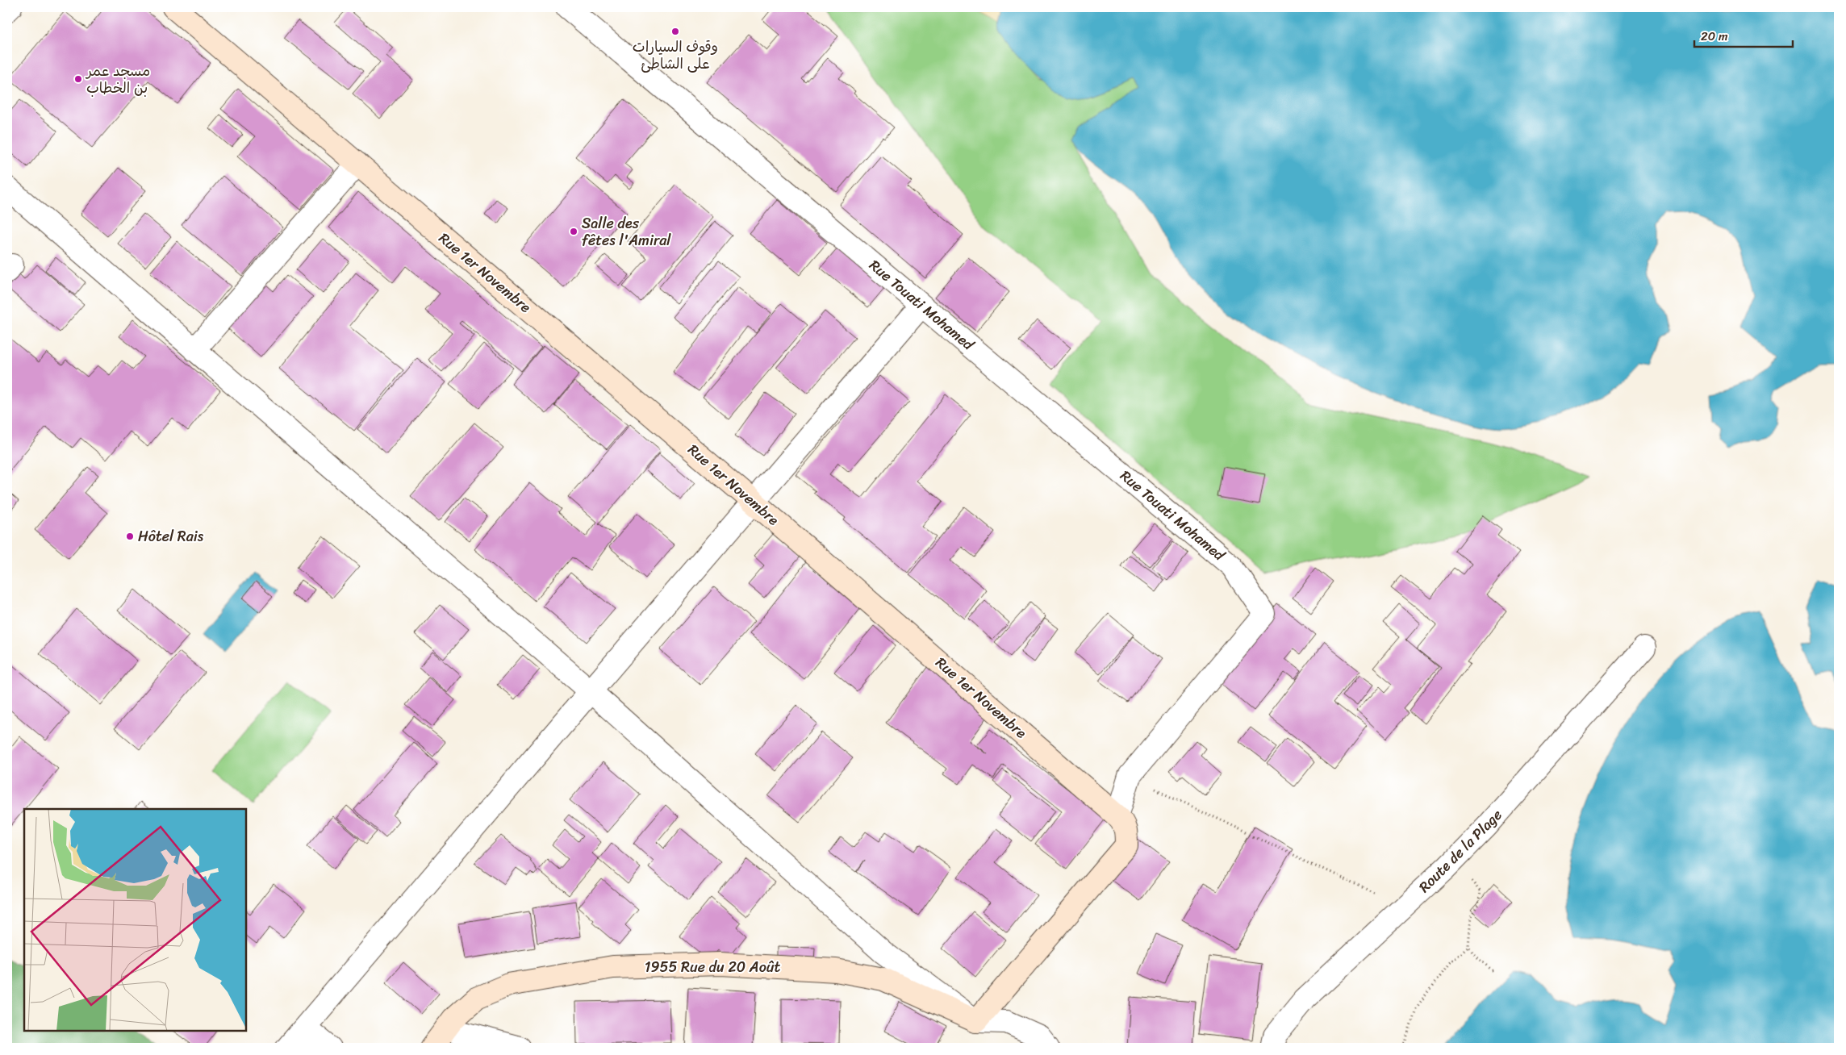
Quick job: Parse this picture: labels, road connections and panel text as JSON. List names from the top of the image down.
{
  "streets": {
    "main road": ["Rue 1er Novembre", "1955 Rue du 20 Août"],
    "street": ["Rue Touati Mohamed", "Route de la Plage"]
  },
  "crossings": [
    ["Rue 1er Novembre", "1955 Rue du 20 Août"]
  ],
  "places": [
    "وقوف السيارات على الشاطئ",
    "مسجد عمر بن الخطاب",
    "Salle des fêtes l'Amiral",
    "Hôtel Rais"
  ],
  "scale_bar": "20 m"
}
